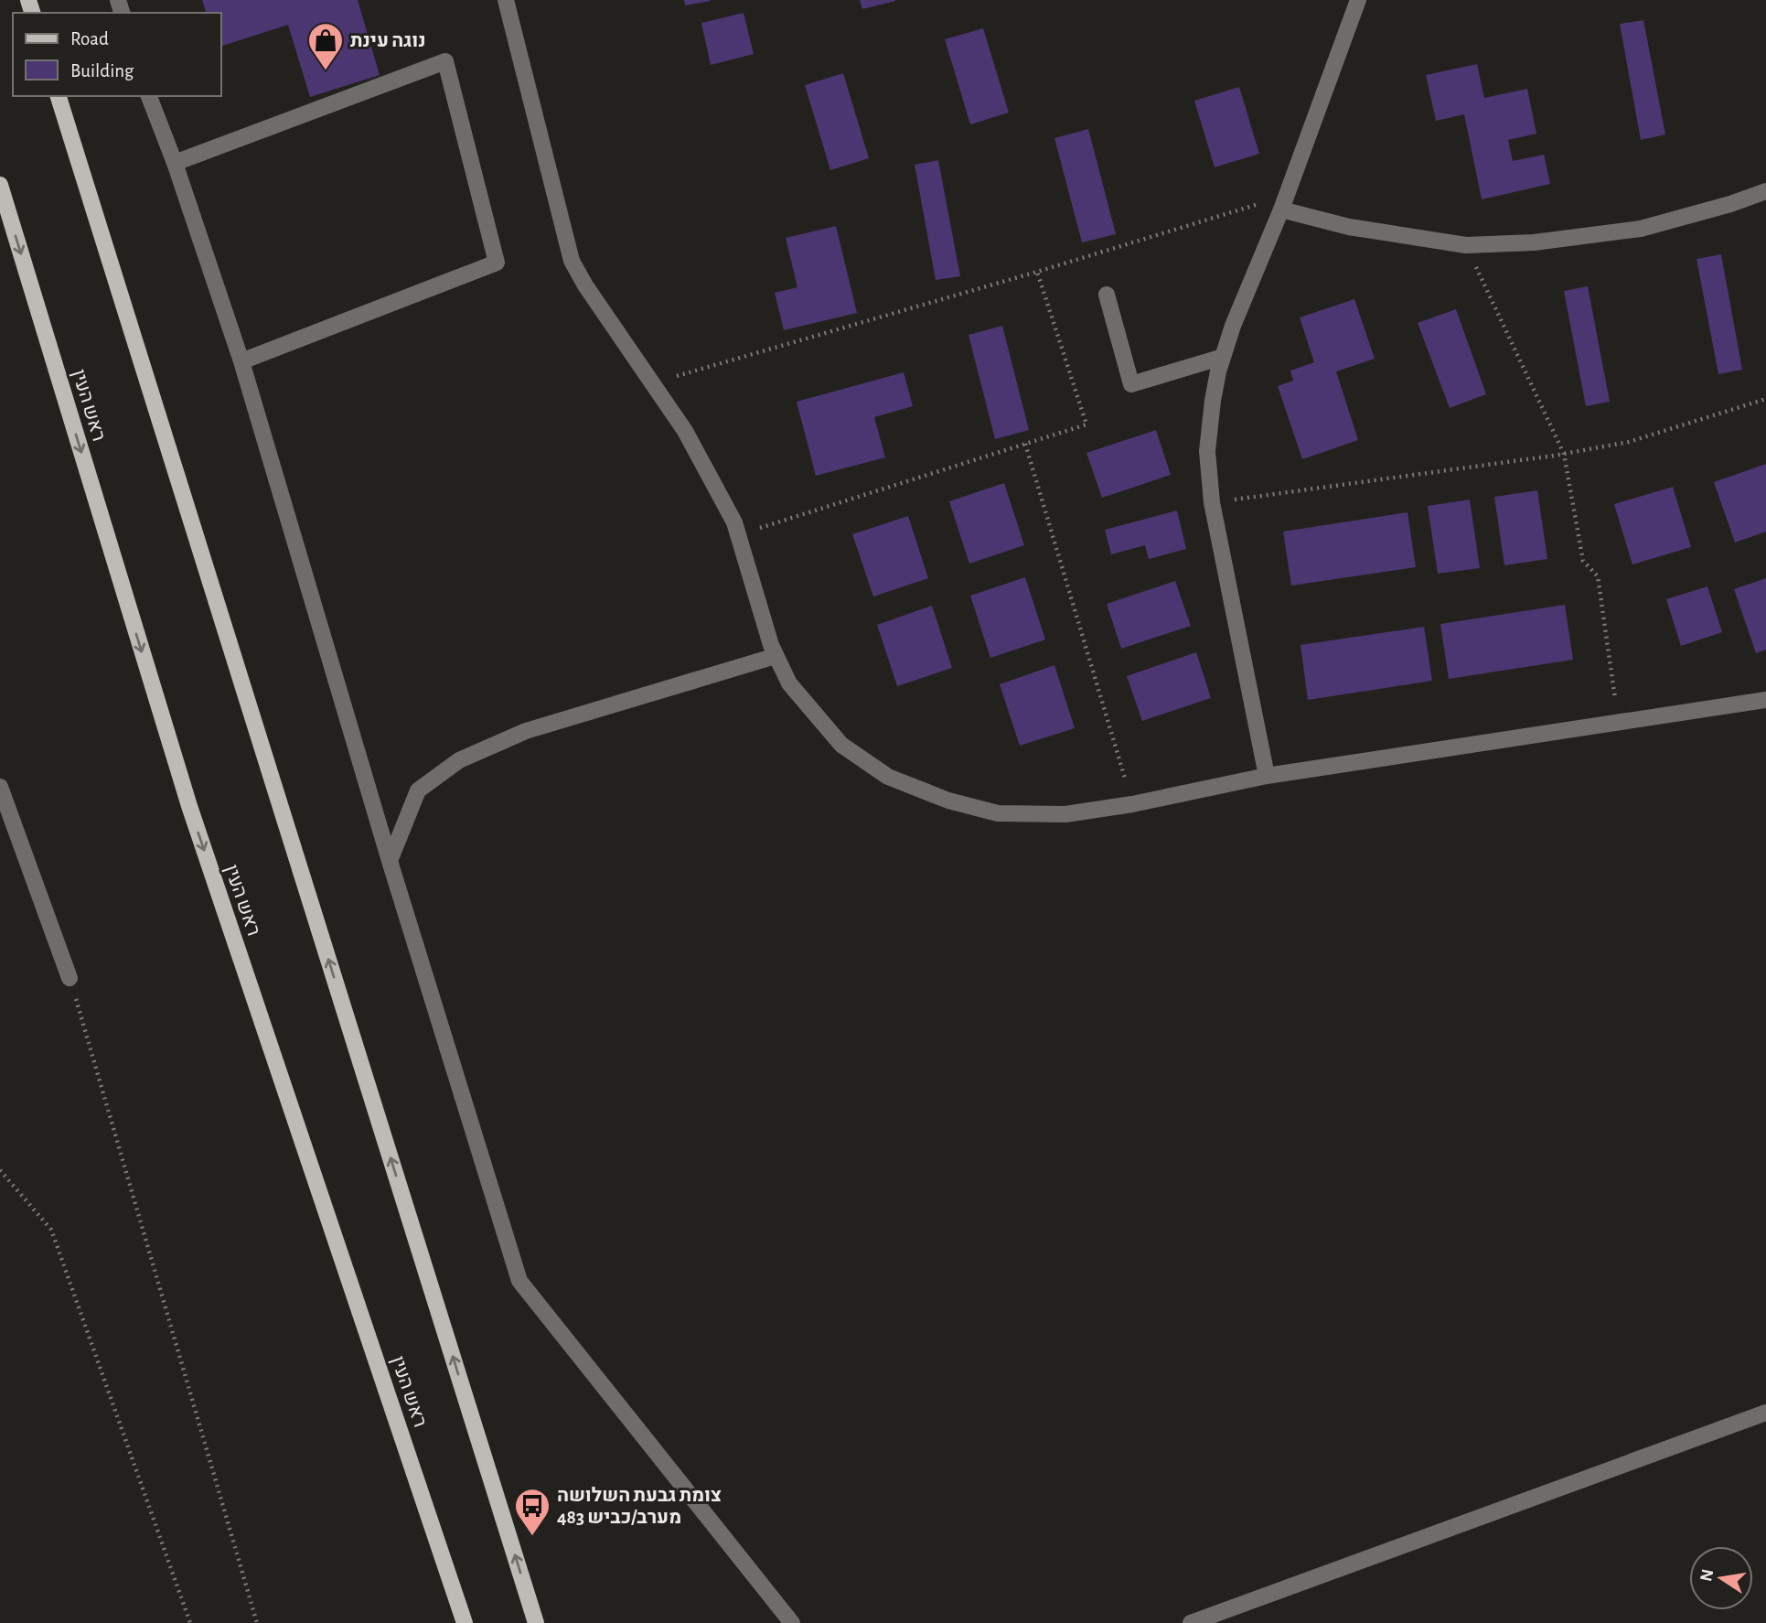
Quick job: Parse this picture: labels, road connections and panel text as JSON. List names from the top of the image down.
{
  "streets": {
    "main road": ["ראש העין"]
  },
  "places": {
    "shop": ["נוגה עינת"],
    "bus stop": ["צומת גבעת השלושה מערב/כביש 483"]
  },
  "legend": ["Road", "Building"],
  "north": "left"
}
